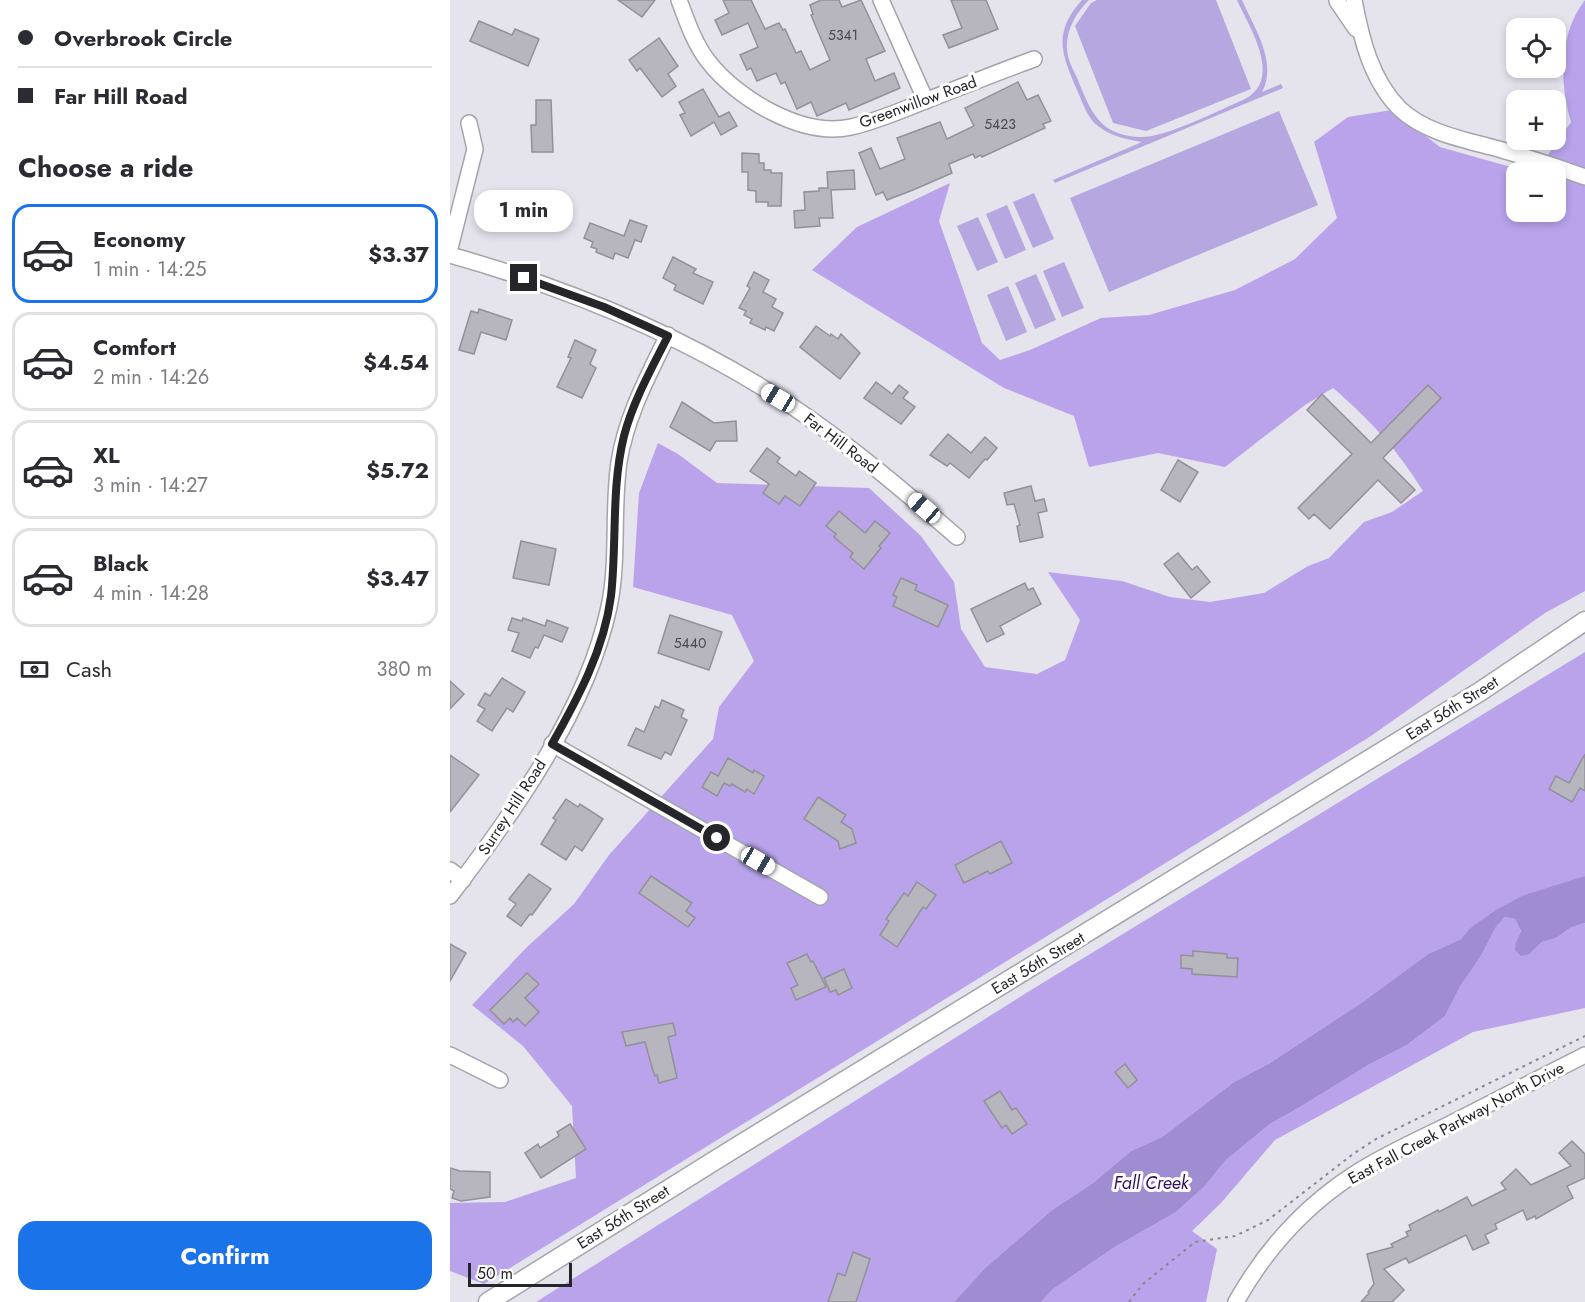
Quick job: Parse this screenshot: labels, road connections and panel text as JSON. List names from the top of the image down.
{
  "streets": {
    "main road": ["East 56th Street"],
    "street": [
      "Greenwillow Road",
      "Far Hill Road",
      "Surrey Hill Road",
      "East Fall Creek Parkway North Drive"
    ]
  },
  "crossings": [
    ["Far Hill Road", "Surrey Hill Road"]
  ],
  "water": ["Fall Creek"],
  "house_numbers": ["5341", "5423", "5440"],
  "scale_bar": "50 m",
  "page": {
    "banner": ["Overbrook Circle", "Far Hill Road"],
    "map_buttons": ["+", "−"],
    "heading": "Choose a ride",
    "bubble": "1 min",
    "list": [
      {
        "name": "Economy",
        "note": "1 min · 14:25",
        "value": "$3.37"
      },
      {
        "name": "Comfort",
        "note": "2 min · 14:26",
        "value": "$4.54"
      },
      {
        "name": "XL",
        "note": "3 min · 14:27",
        "value": "$5.72"
      },
      {
        "name": "Black",
        "note": "4 min · 14:28",
        "value": "$3.47"
      }
    ],
    "pay": ["Cash", "380 m"],
    "buttons": "Confirm",
    "scale": "50 m"
  }
}
